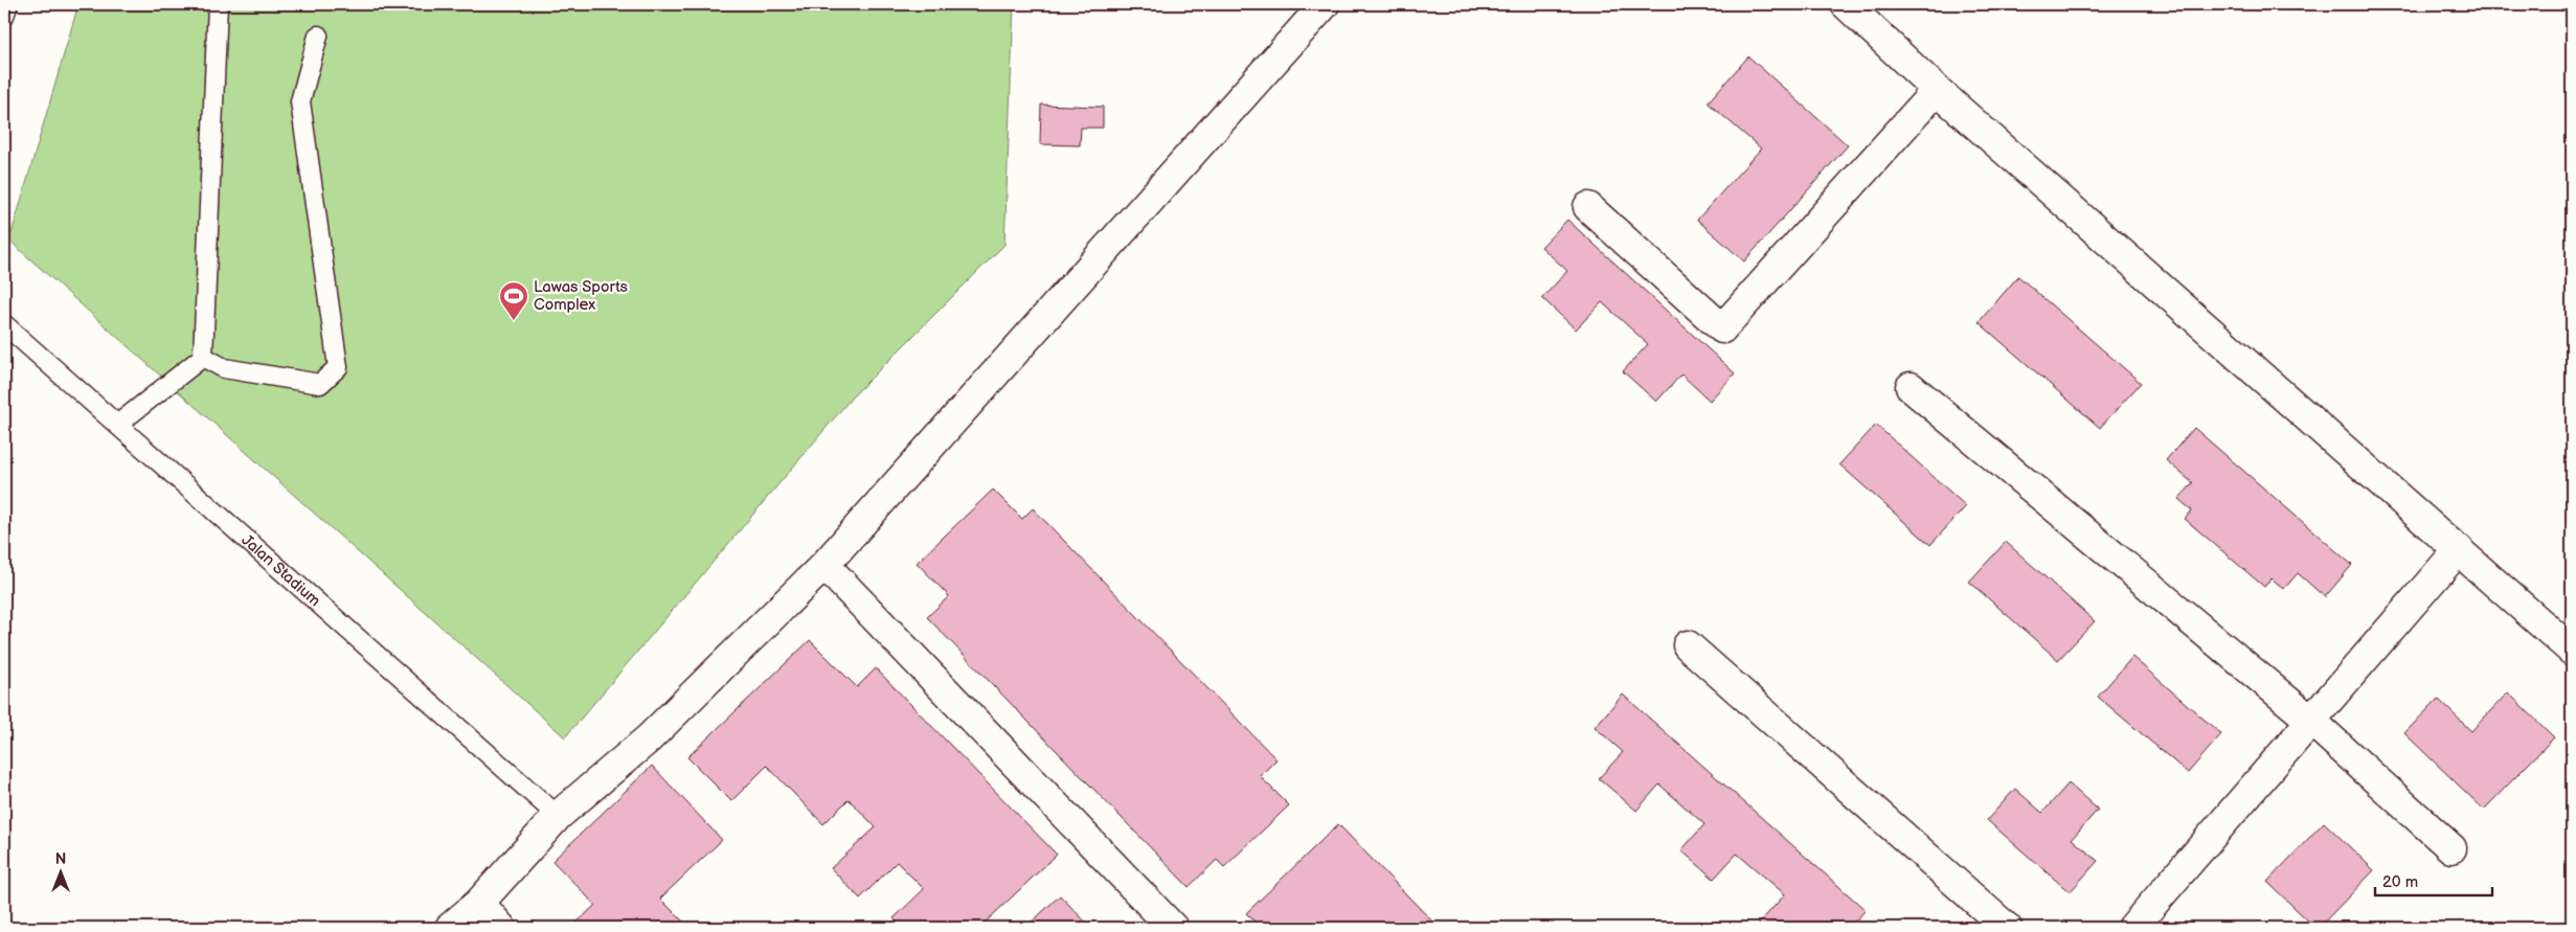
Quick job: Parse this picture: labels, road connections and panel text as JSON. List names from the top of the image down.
{
  "streets": {
    "lane": ["Jalan Stadium"]
  },
  "places": {
    "sports": ["Lawas Sports Complex"]
  },
  "scale_bar": "20 m",
  "north": "top"
}
